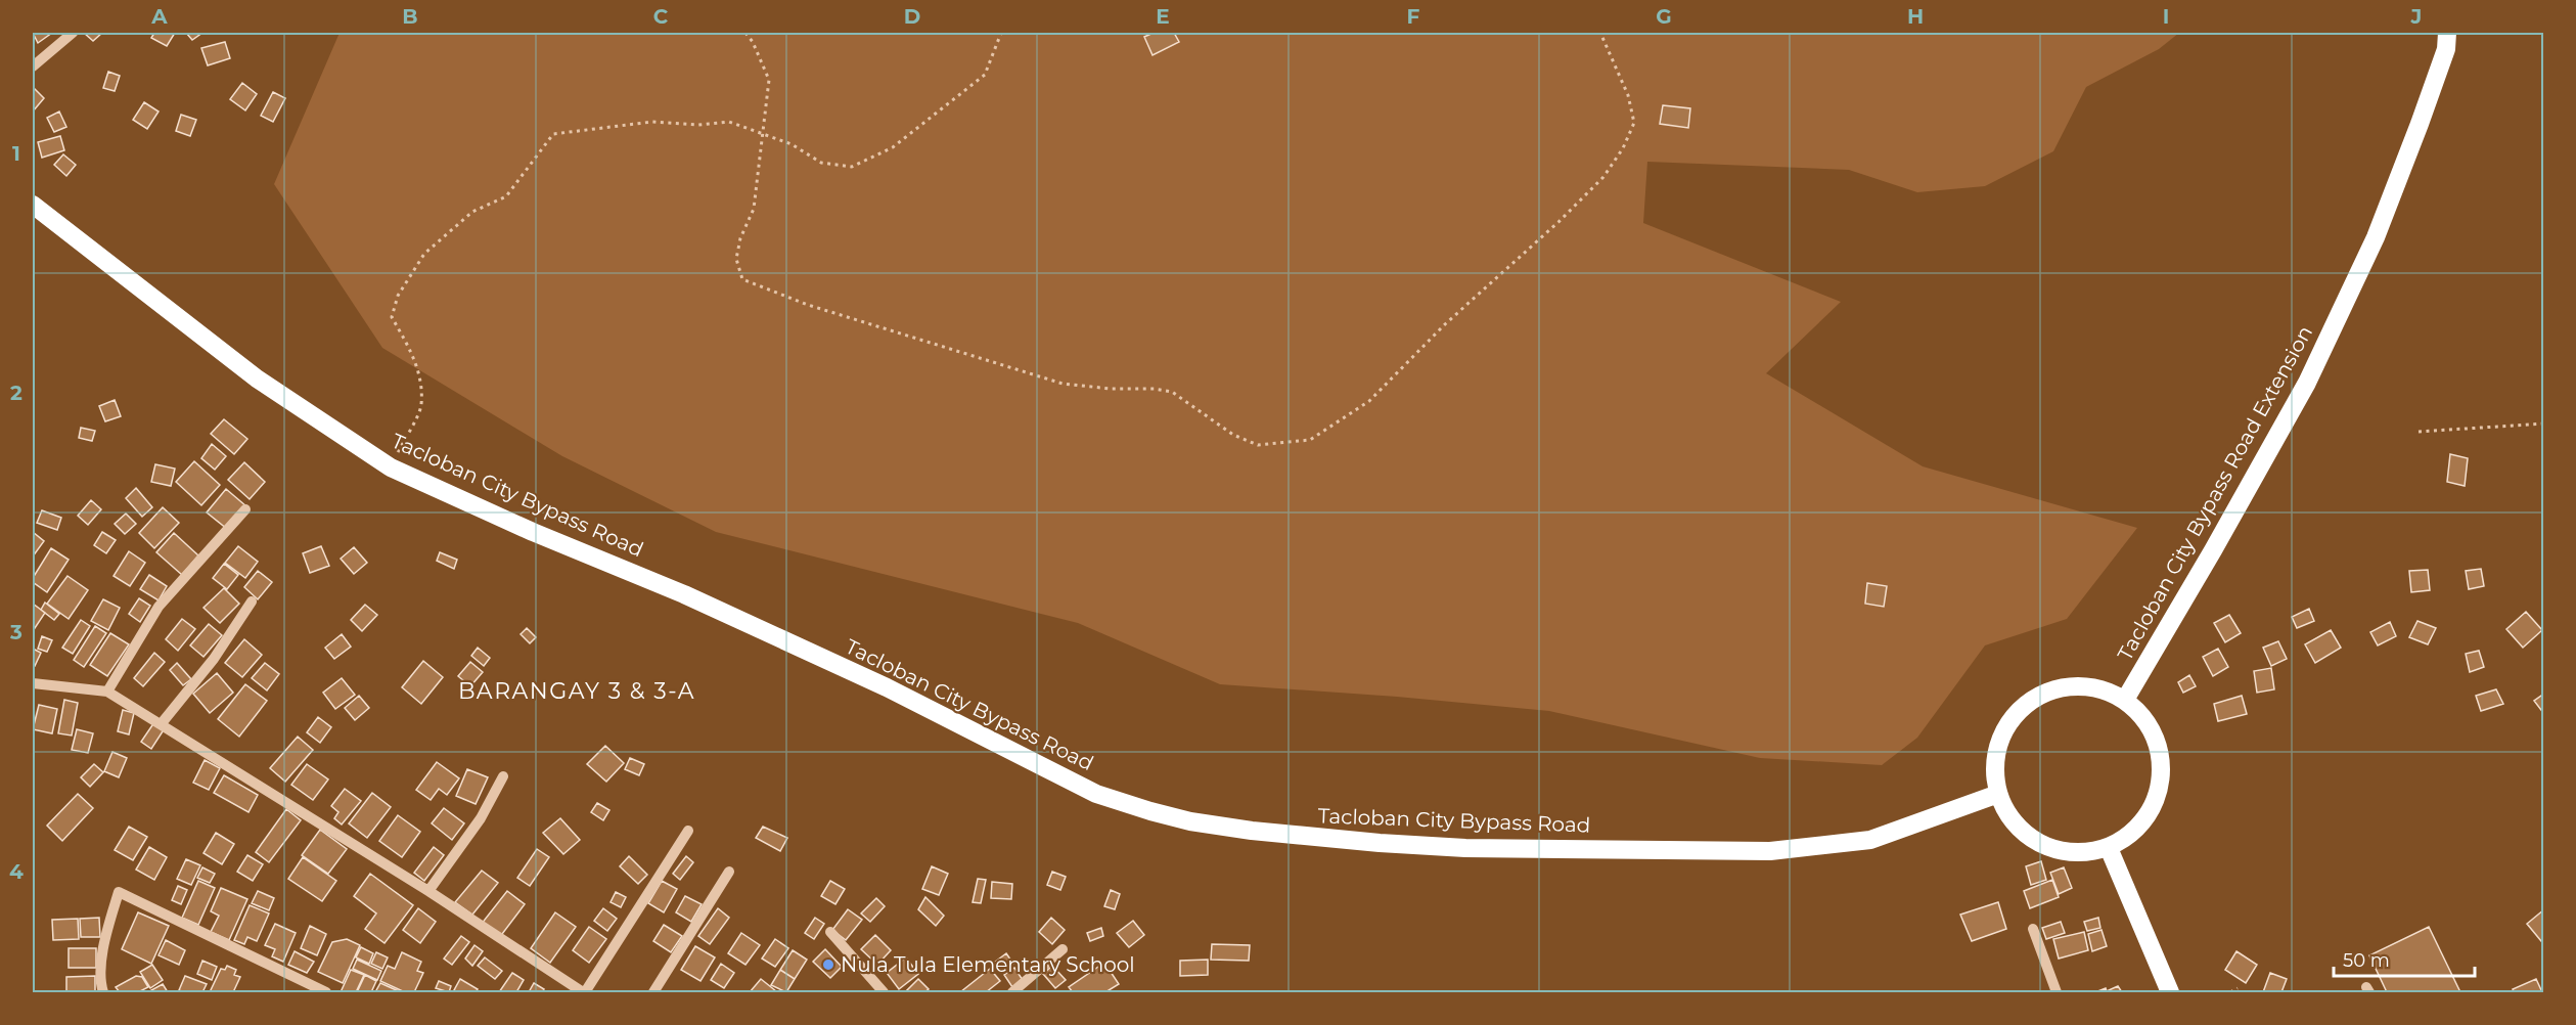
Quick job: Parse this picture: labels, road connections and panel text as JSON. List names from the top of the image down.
{
  "streets": {
    "highway": ["Tacloban City Bypass Road Extension", "Tacloban City Bypass Road"]
  },
  "crossings": [
    ["Tacloban City Bypass Road Extension", "Tacloban City Bypass Road"]
  ],
  "districts": ["BARANGAY 3 & 3-A"],
  "places": ["Nula Tula Elementary School"],
  "scale_bar": "50 m",
  "grid": {
    "columns": [
      "A",
      "B",
      "C",
      "D",
      "E",
      "F",
      "G",
      "H",
      "I",
      "J"
    ],
    "rows": [
      "1",
      "2",
      "3",
      "4"
    ]
  }
}
